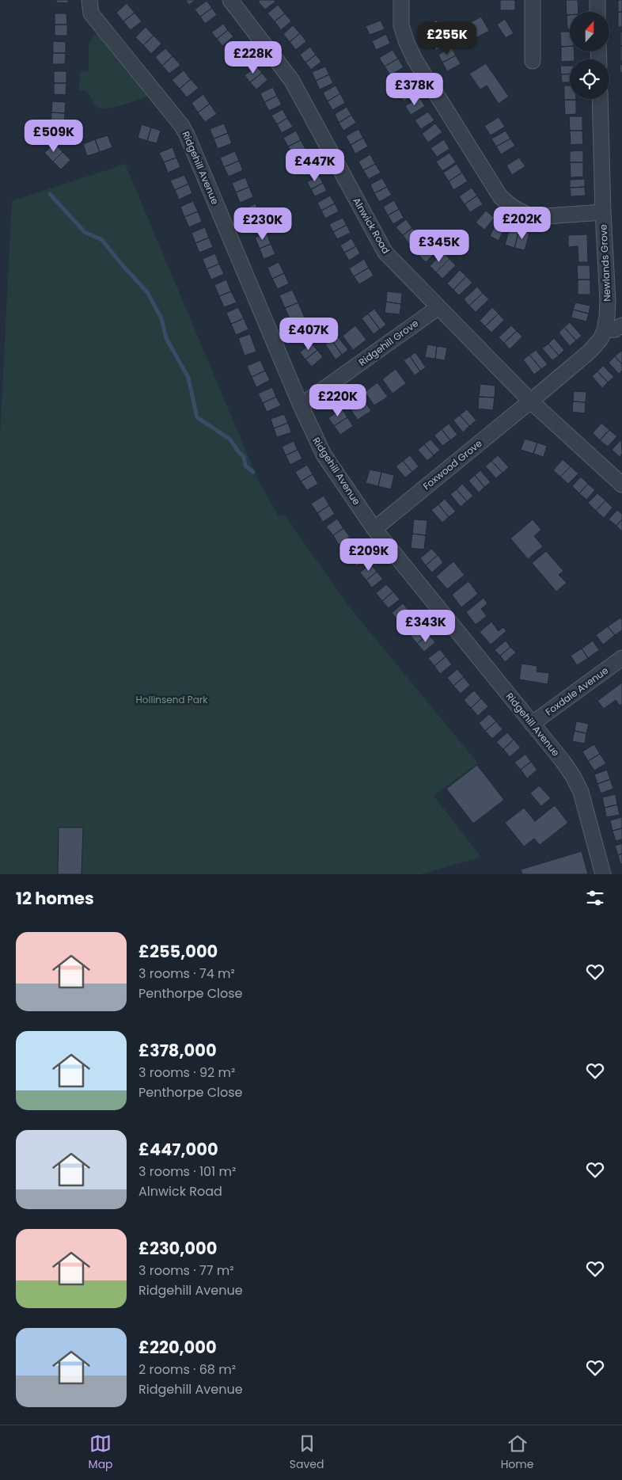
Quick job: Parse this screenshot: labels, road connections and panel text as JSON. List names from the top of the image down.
{
  "streets": {
    "street": [
      "Ridgehill Avenue",
      "Alnwick Road",
      "Newlands Grove",
      "Ridgehill Grove",
      "Foxwood Grove",
      "Foxdale Avenue"
    ]
  },
  "crossings": [
    ["Ridgehill Avenue", "Ridgehill Grove"],
    ["Ridgehill Avenue", "Foxwood Grove"],
    ["Ridgehill Avenue", "Foxdale Avenue"],
    ["Alnwick Road", "Newlands Grove"],
    ["Alnwick Road", "Ridgehill Grove"],
    ["Alnwick Road", "Foxwood Grove"],
    ["Newlands Grove", "Foxwood Grove"]
  ],
  "parks": ["Hollinsend Park"],
  "north": "top",
  "page": {
    "price": [
      "£255K",
      "£228K",
      "£378K",
      "£509K",
      "£447K",
      "£202K",
      "£230K",
      "£345K",
      "£407K",
      "£220K",
      "£209K",
      "£343K"
    ],
    "heading": "12 homes",
    "list": [
      {
        "name": "£255,000",
        "note": "3 rooms · 74 m² · Penthorpe Close"
      },
      {
        "name": "£378,000",
        "note": "3 rooms · 92 m² · Penthorpe Close"
      },
      {
        "name": "£447,000",
        "note": "3 rooms · 101 m² · Alnwick Road"
      },
      {
        "name": "£230,000",
        "note": "3 rooms · 77 m² · Ridgehill Avenue"
      },
      {
        "name": "£220,000",
        "note": "2 rooms · 68 m² · Ridgehill Avenue"
      }
    ],
    "tabs": ["Map", "Saved", "Home"]
  }
}
